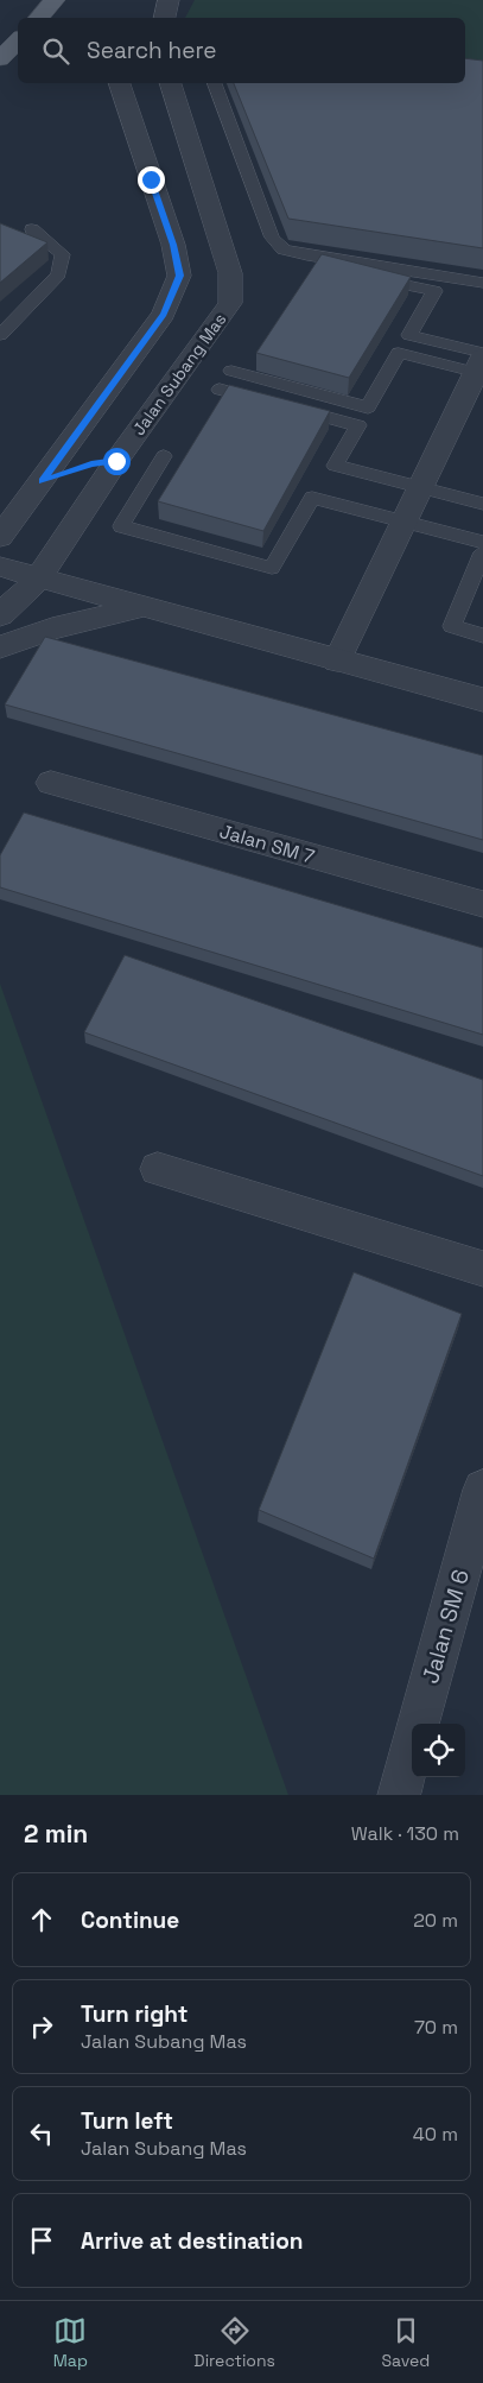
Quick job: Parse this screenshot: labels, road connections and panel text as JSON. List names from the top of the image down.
{
  "streets": {
    "street": ["Jalan Subang Mas", "Jalan SM 7", "Jalan SM 6"]
  },
  "page": {
    "search": "Search here",
    "heading": ["2 min", "Walk · 130 m"],
    "list": [
      ["Continue", "20 m"],
      ["Turn right", "Jalan Subang Mas", "70 m"],
      ["Turn left", "Jalan Subang Mas", "40 m"],
      "Arrive at destination"
    ],
    "nav": ["Map", "Directions", "Saved"]
  }
}
